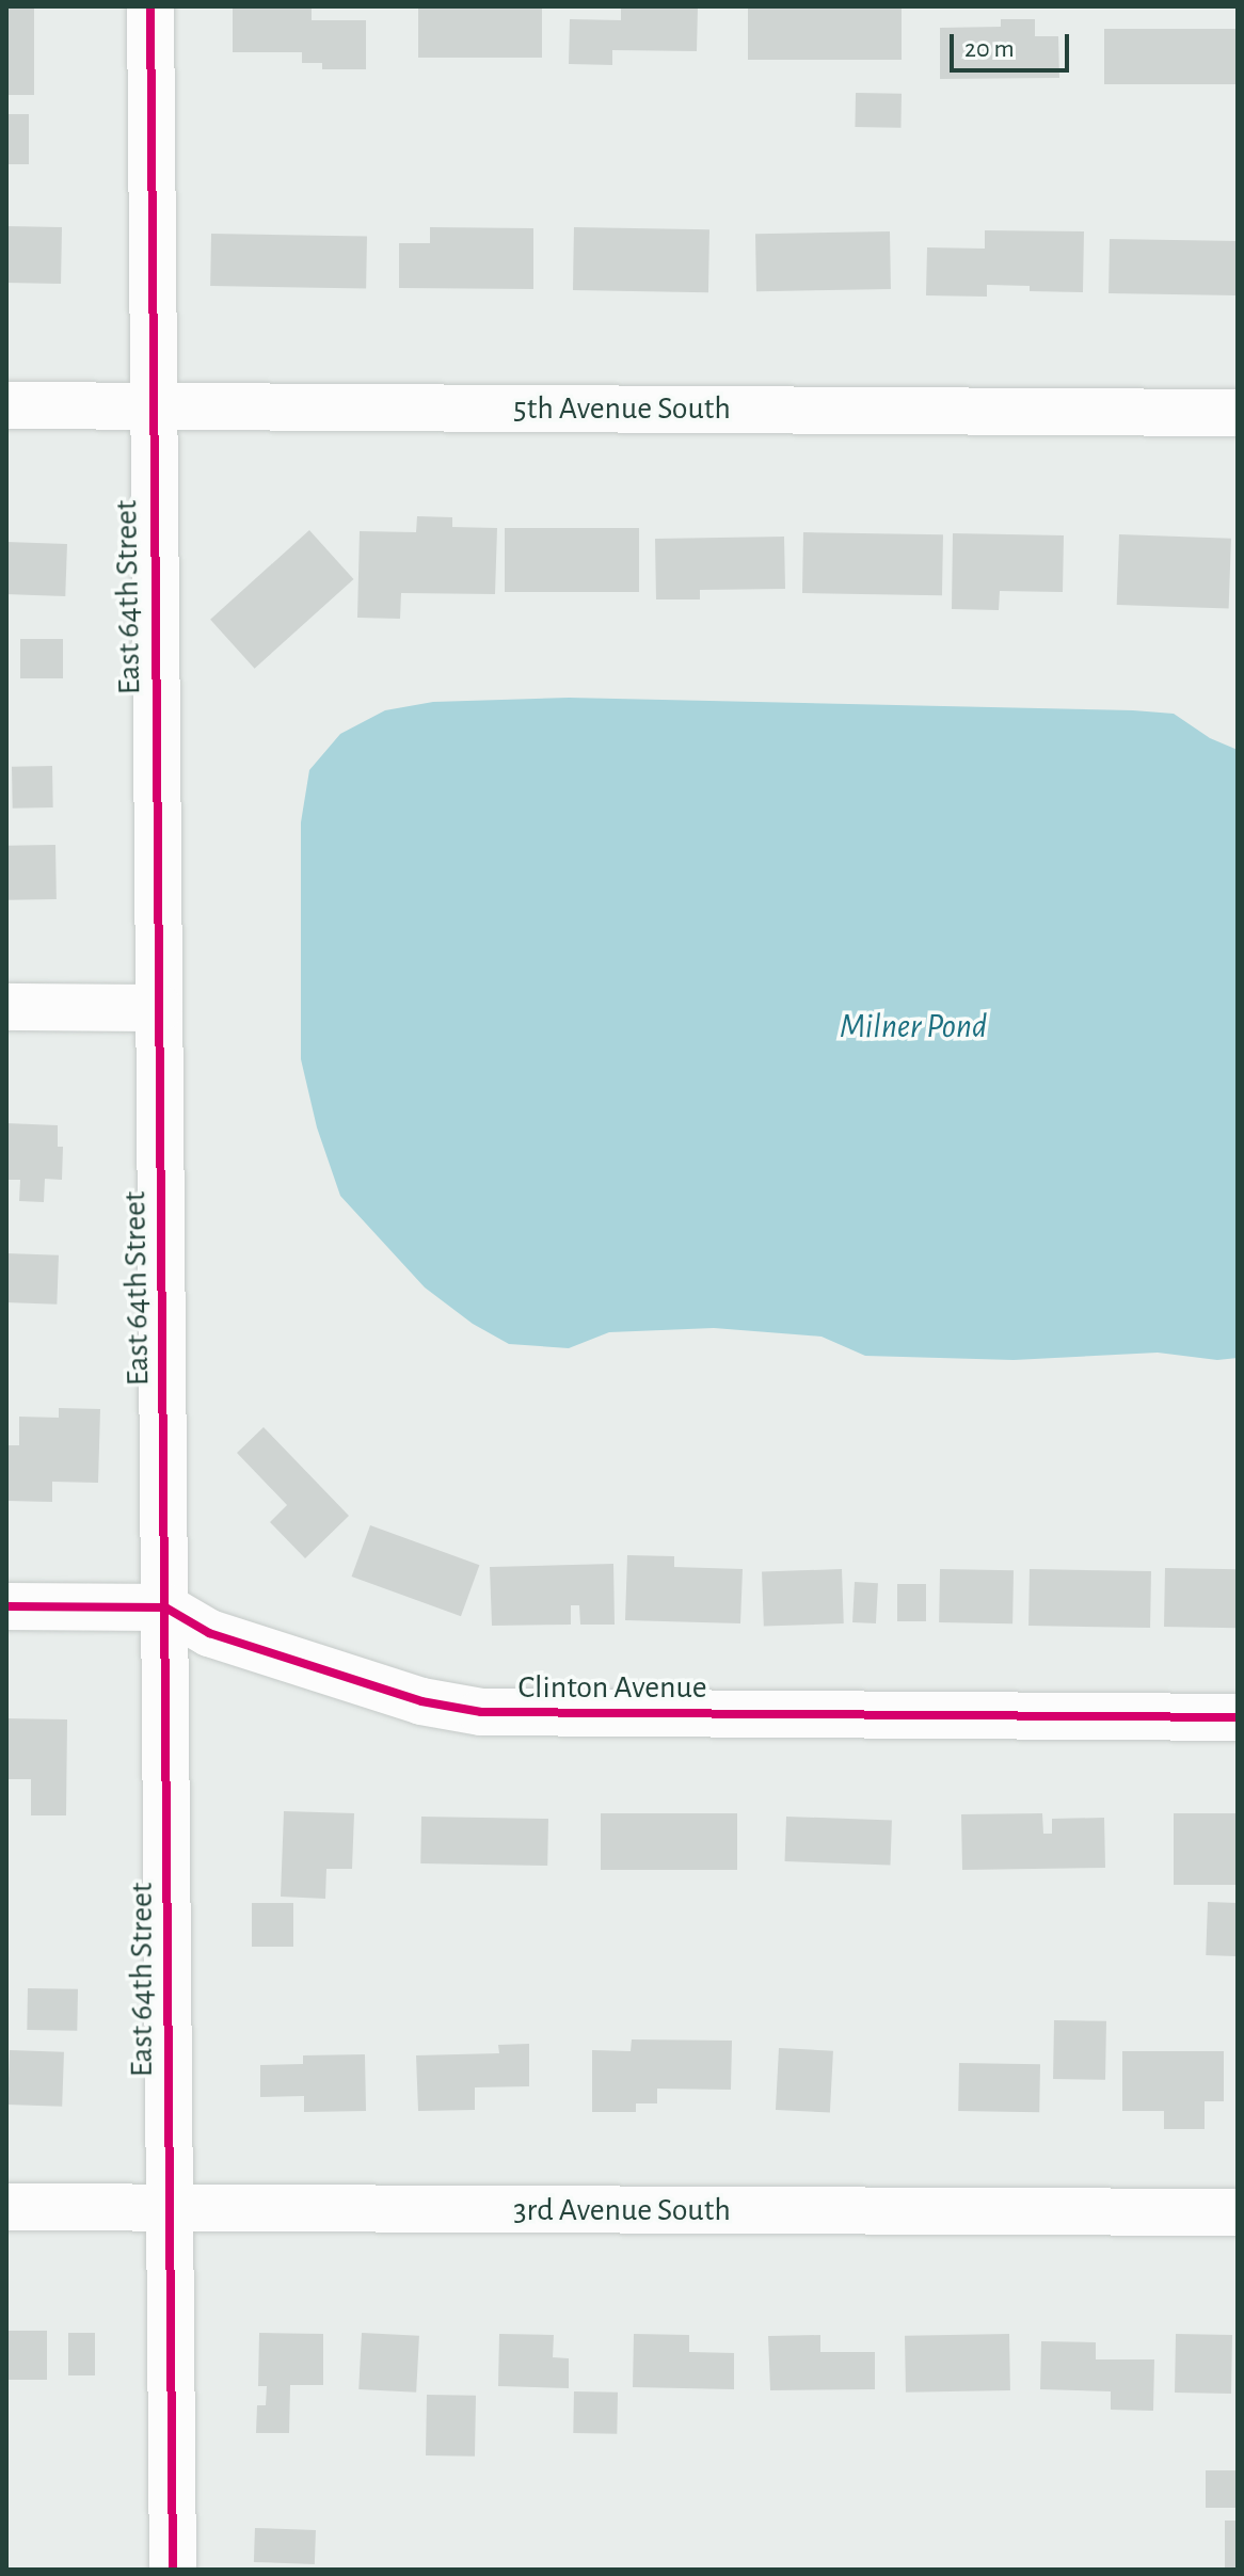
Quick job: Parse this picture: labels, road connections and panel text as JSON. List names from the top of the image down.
{
  "streets": {
    "street": [
      "5th Avenue South",
      "East 64th Street",
      "Clinton Avenue",
      "3rd Avenue South"
    ]
  },
  "crossings": [
    ["5th Avenue South", "East 64th Street"],
    ["East 64th Street", "Clinton Avenue"],
    ["East 64th Street", "3rd Avenue South"]
  ],
  "water": ["Milner Pond"],
  "scale_bar": "20 m"
}
